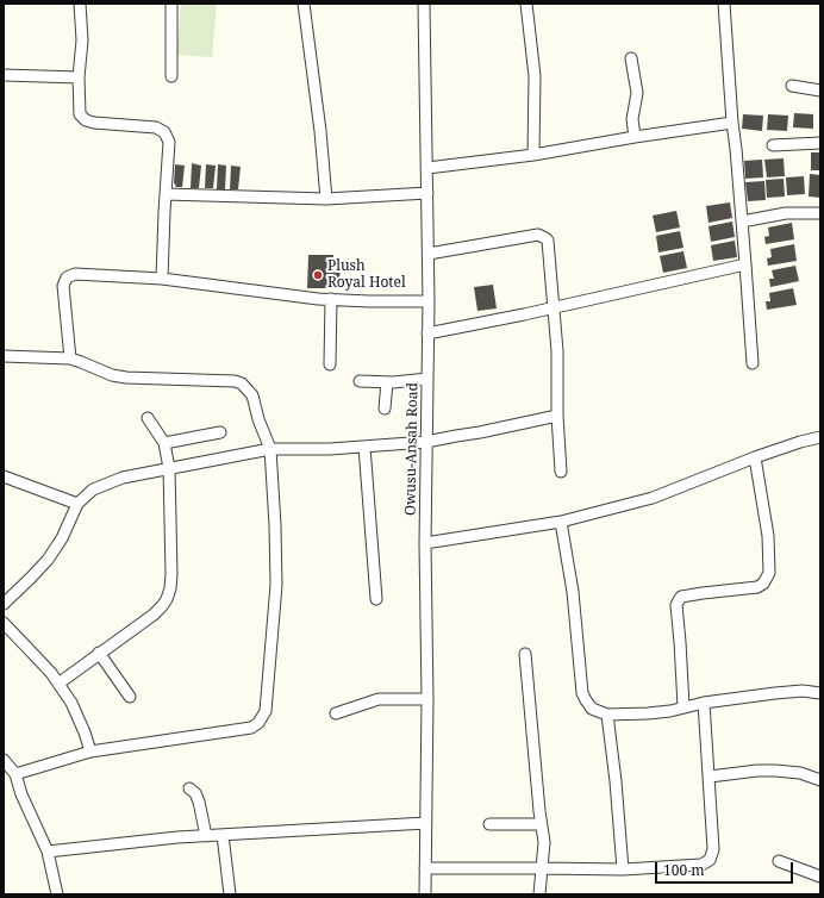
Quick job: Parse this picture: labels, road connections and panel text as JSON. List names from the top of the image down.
{
  "streets": {
    "street": ["Owusu-Ansah Road"]
  },
  "places": ["Plush Royal Hotel"],
  "scale_bar": "100 m"
}
